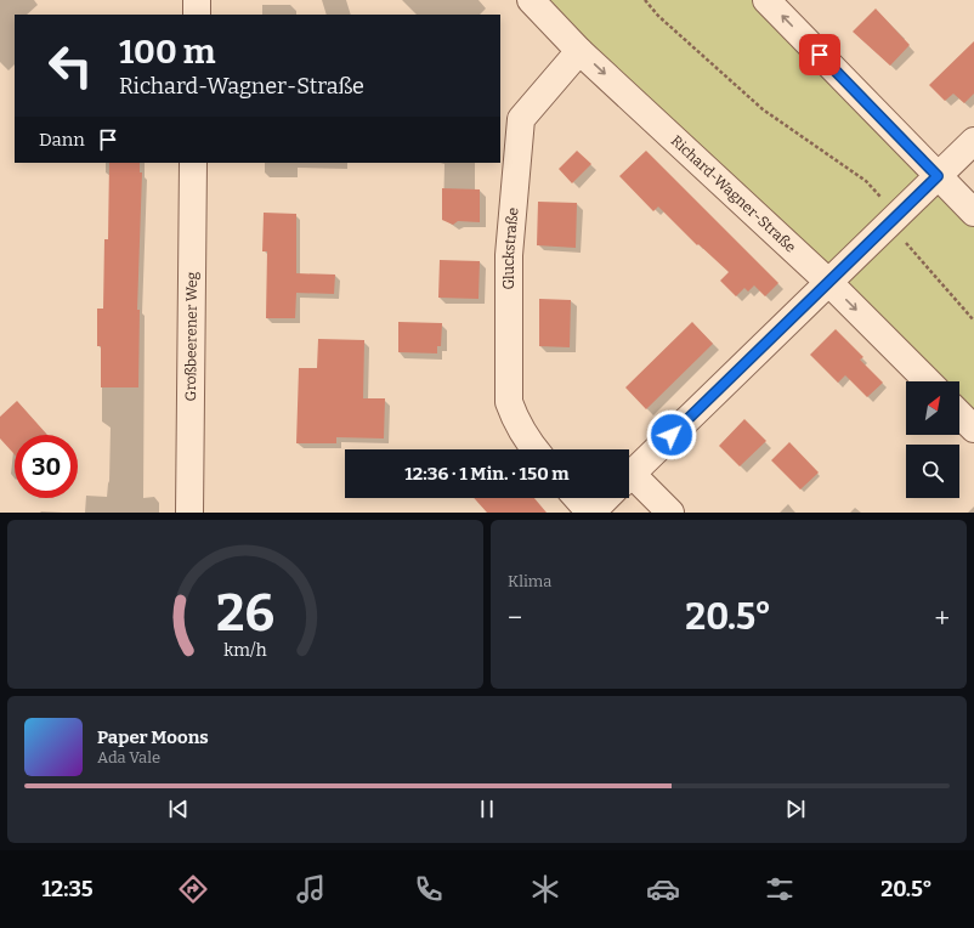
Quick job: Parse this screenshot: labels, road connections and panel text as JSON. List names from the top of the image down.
{
  "streets": {
    "street": ["Richard-Wagner-Straße", "Gluckstraße", "Großbeerener Weg"]
  },
  "crossings": [
    ["Richard-Wagner-Straße", "Gluckstraße"]
  ],
  "north": "top right",
  "page": {
    "turn": ["100 m", "Richard-Wagner-Straße"],
    "then": "Dann",
    "limit": "30",
    "trip": "12:36 · 1 Min. · 150 m",
    "tile": "Klima",
    "heat": ["−", "20.5°", "+"],
    "song": ["Paper Moons", "Ada Vale"],
    "tabs": ["12:35", "20.5°"],
    "gauge": ["26", "km/h"]
  }
}
